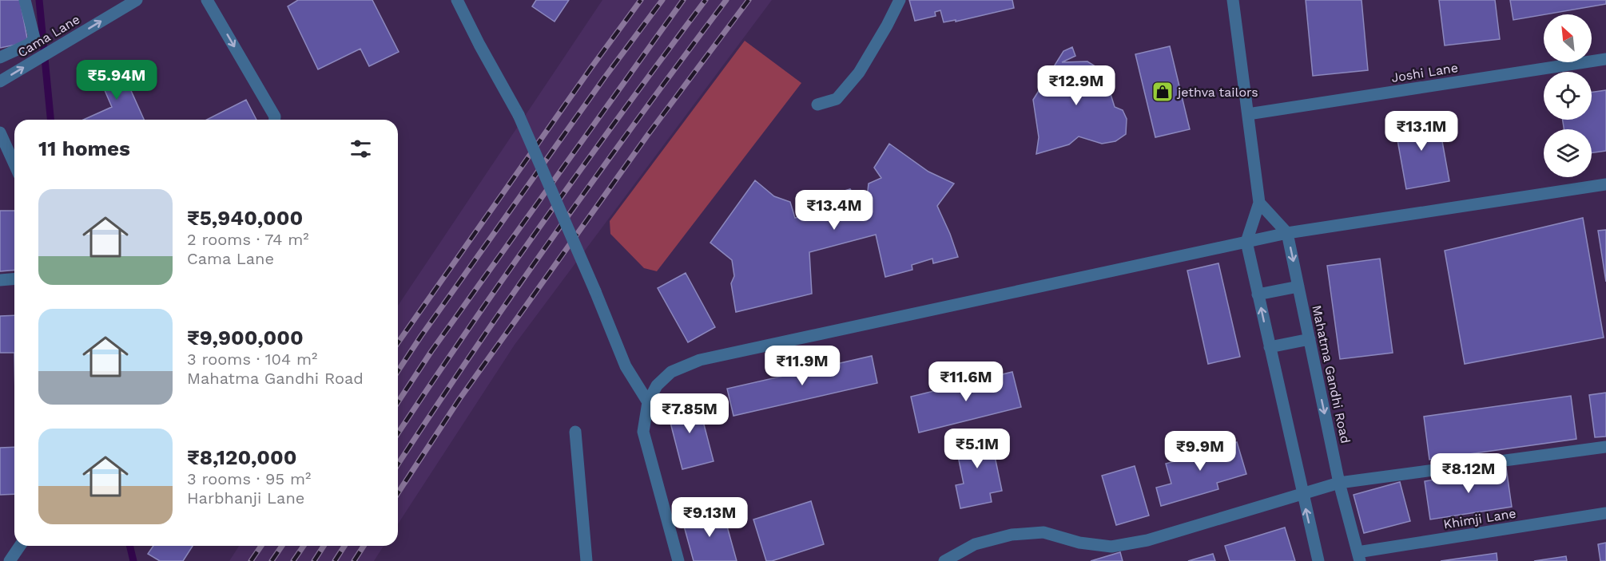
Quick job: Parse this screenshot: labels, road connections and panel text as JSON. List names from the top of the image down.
{
  "streets": {
    "street": [
      "Cama Lane",
      "Joshi Lane",
      "Mahatma Gandhi Road",
      "Khimji Lane"
    ]
  },
  "crossings": [
    ["Mahatma Gandhi Road", "Khimji Lane"]
  ],
  "one_way": ["Cama Lane"],
  "places": {
    "shop": ["jethva tailors"]
  },
  "north": "top left",
  "page": {
    "price": [
      "₹5.94M",
      "₹12.9M",
      "₹13.1M",
      "₹13.4M",
      "₹11.9M",
      "₹11.6M",
      "₹7.85M",
      "₹5.1M",
      "₹9.9M",
      "₹8.12M",
      "₹9.13M"
    ],
    "heading": "11 homes",
    "list": [
      {
        "name": "₹5,940,000",
        "note": "2 rooms · 74 m² · Cama Lane"
      },
      {
        "name": "₹9,900,000",
        "note": "3 rooms · 104 m² · Mahatma Gandhi Road"
      },
      {
        "name": "₹8,120,000",
        "note": "3 rooms · 95 m² · Harbhanji Lane"
      }
    ]
  }
}
